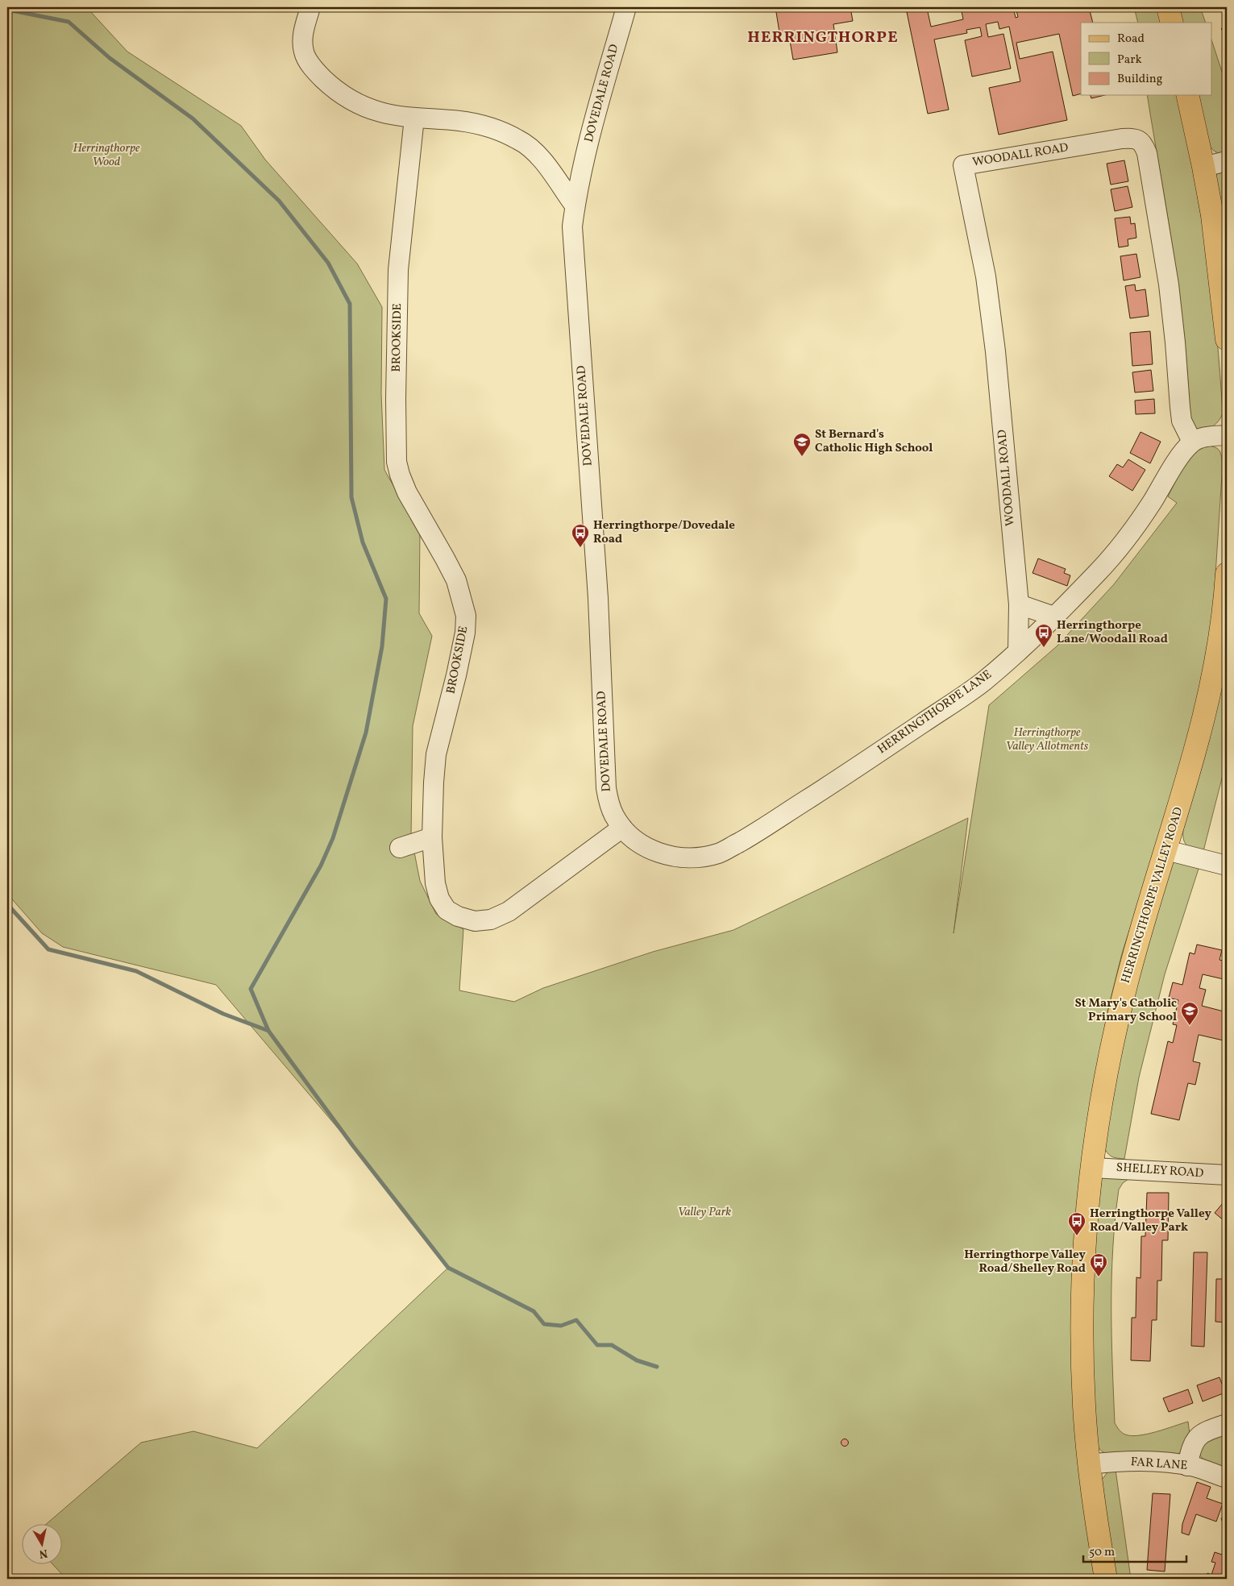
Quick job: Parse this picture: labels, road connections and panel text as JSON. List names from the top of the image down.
{
  "streets": {
    "main road": ["HERRINGTHORPE VALLEY ROAD"],
    "street": [
      "DOVEDALE ROAD",
      "WOODALL ROAD",
      "BROOKSIDE",
      "HERRINGTHORPE LANE",
      "SHELLEY ROAD",
      "FAR LANE"
    ]
  },
  "crossings": [
    ["DOVEDALE ROAD", "BROOKSIDE"],
    ["DOVEDALE ROAD", "HERRINGTHORPE LANE"],
    ["WOODALL ROAD", "HERRINGTHORPE LANE"],
    ["BROOKSIDE", "HERRINGTHORPE LANE"],
    ["HERRINGTHORPE VALLEY ROAD", "SHELLEY ROAD"],
    ["HERRINGTHORPE VALLEY ROAD", "FAR LANE"]
  ],
  "districts": ["HERRINGTHORPE"],
  "parks": ["Herringthorpe Wood", "Herringthorpe Valley Allotments", "Valley Park"],
  "places": {
    "school or university": ["St Bernard's Catholic High School", "St Mary's Catholic Primary School"],
    "bus stop": [
      "Herringthorpe/Dovedale Road",
      "Herringthorpe Lane/Woodall Road",
      "Herringthorpe Valley Road/Valley Park",
      "Herringthorpe Valley Road/Shelley Road"
    ]
  },
  "legend": ["Road", "Park", "Building"],
  "scale_bar": "50 m",
  "north": "bottom"
}
